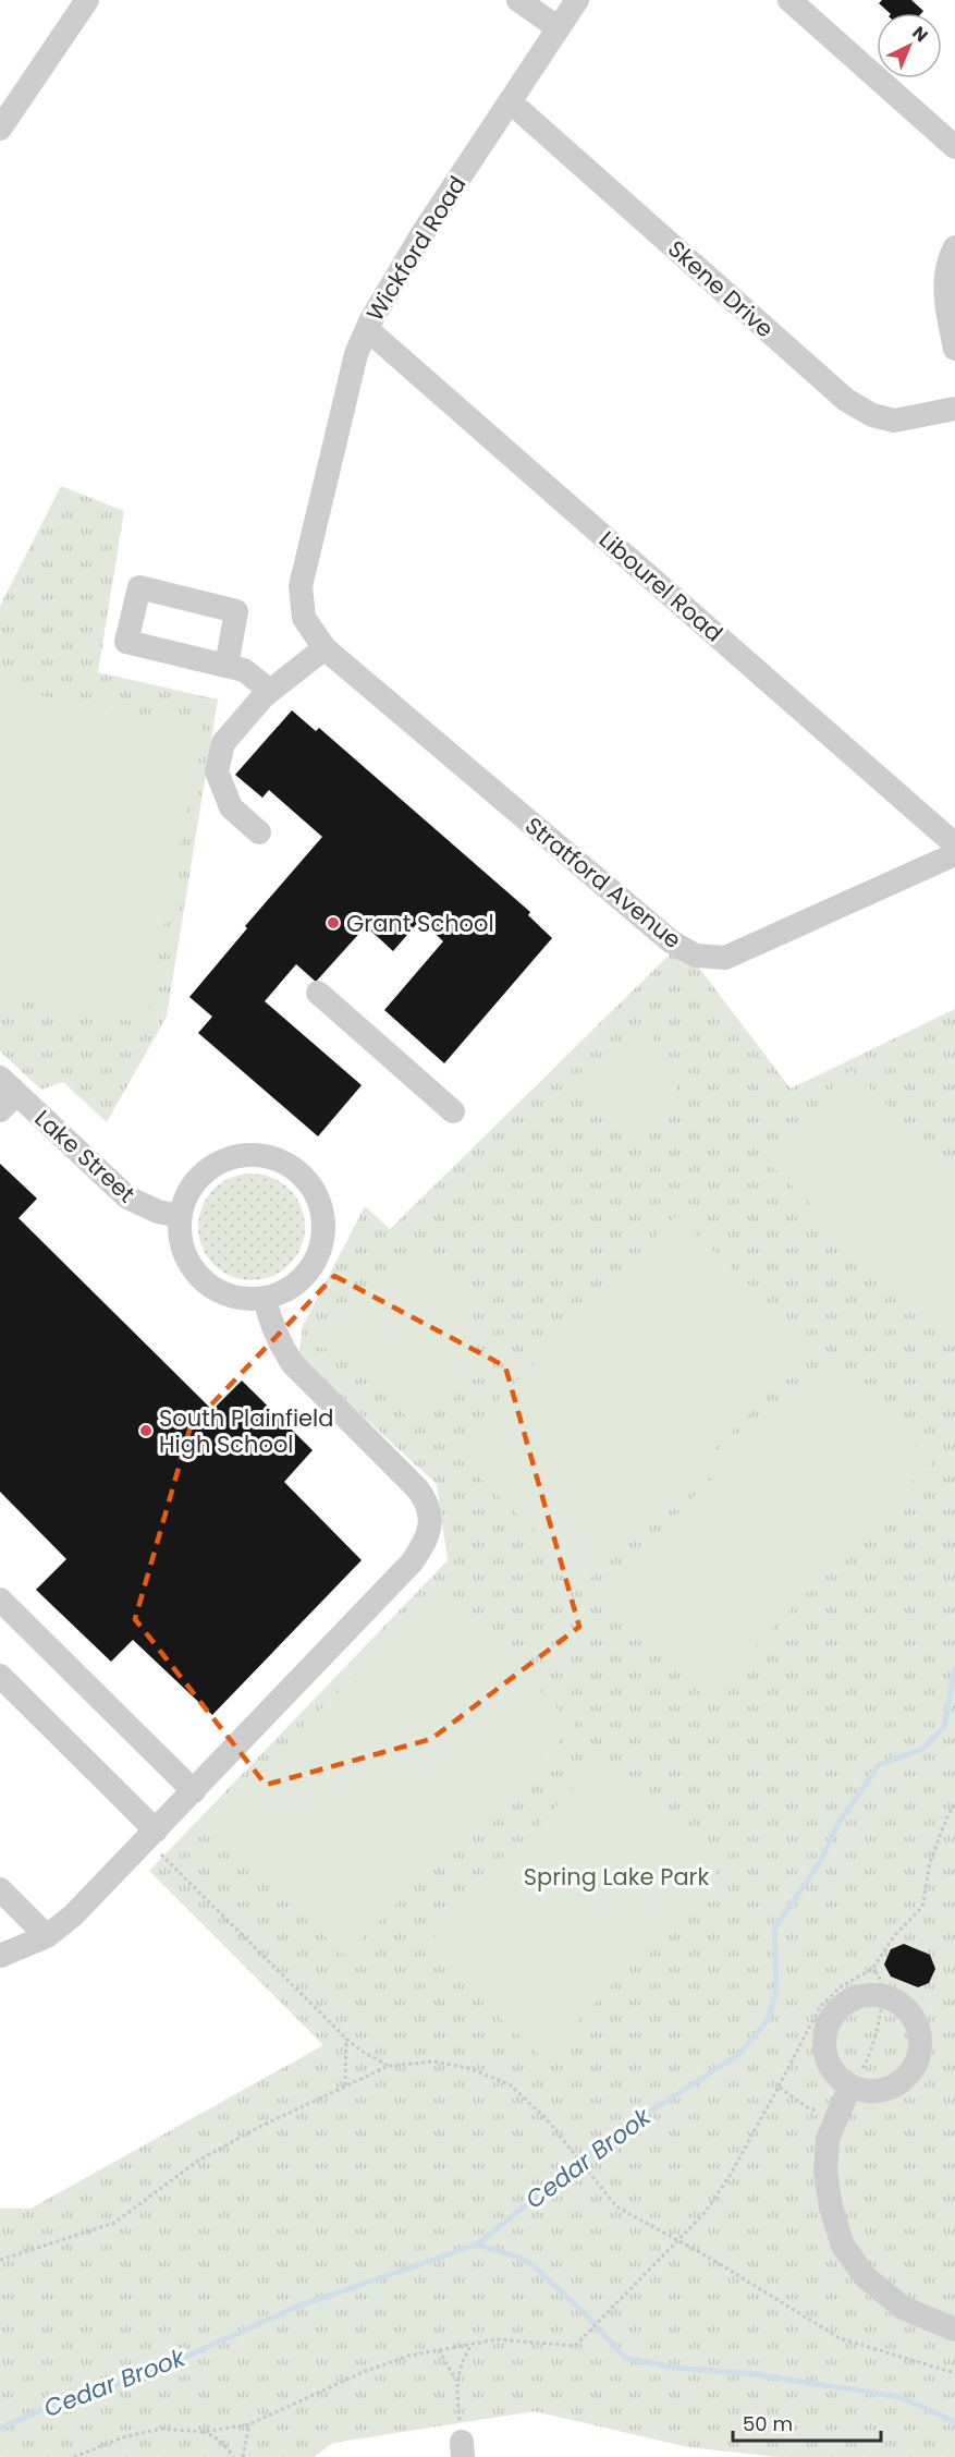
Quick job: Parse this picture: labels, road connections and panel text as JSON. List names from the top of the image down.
{
  "streets": {
    "street": [
      "Wickford Road",
      "Skene Drive",
      "Libourel Road",
      "Stratford Avenue",
      "Lake Street"
    ]
  },
  "crossings": [
    ["Wickford Road", "Skene Drive"],
    ["Wickford Road", "Libourel Road"],
    ["Wickford Road", "Stratford Avenue"]
  ],
  "water": ["Cedar Brook"],
  "parks": ["Spring Lake Park"],
  "places": ["Grant School", "South Plainfield High School"],
  "scale_bar": "50 m",
  "north": "top right"
}
